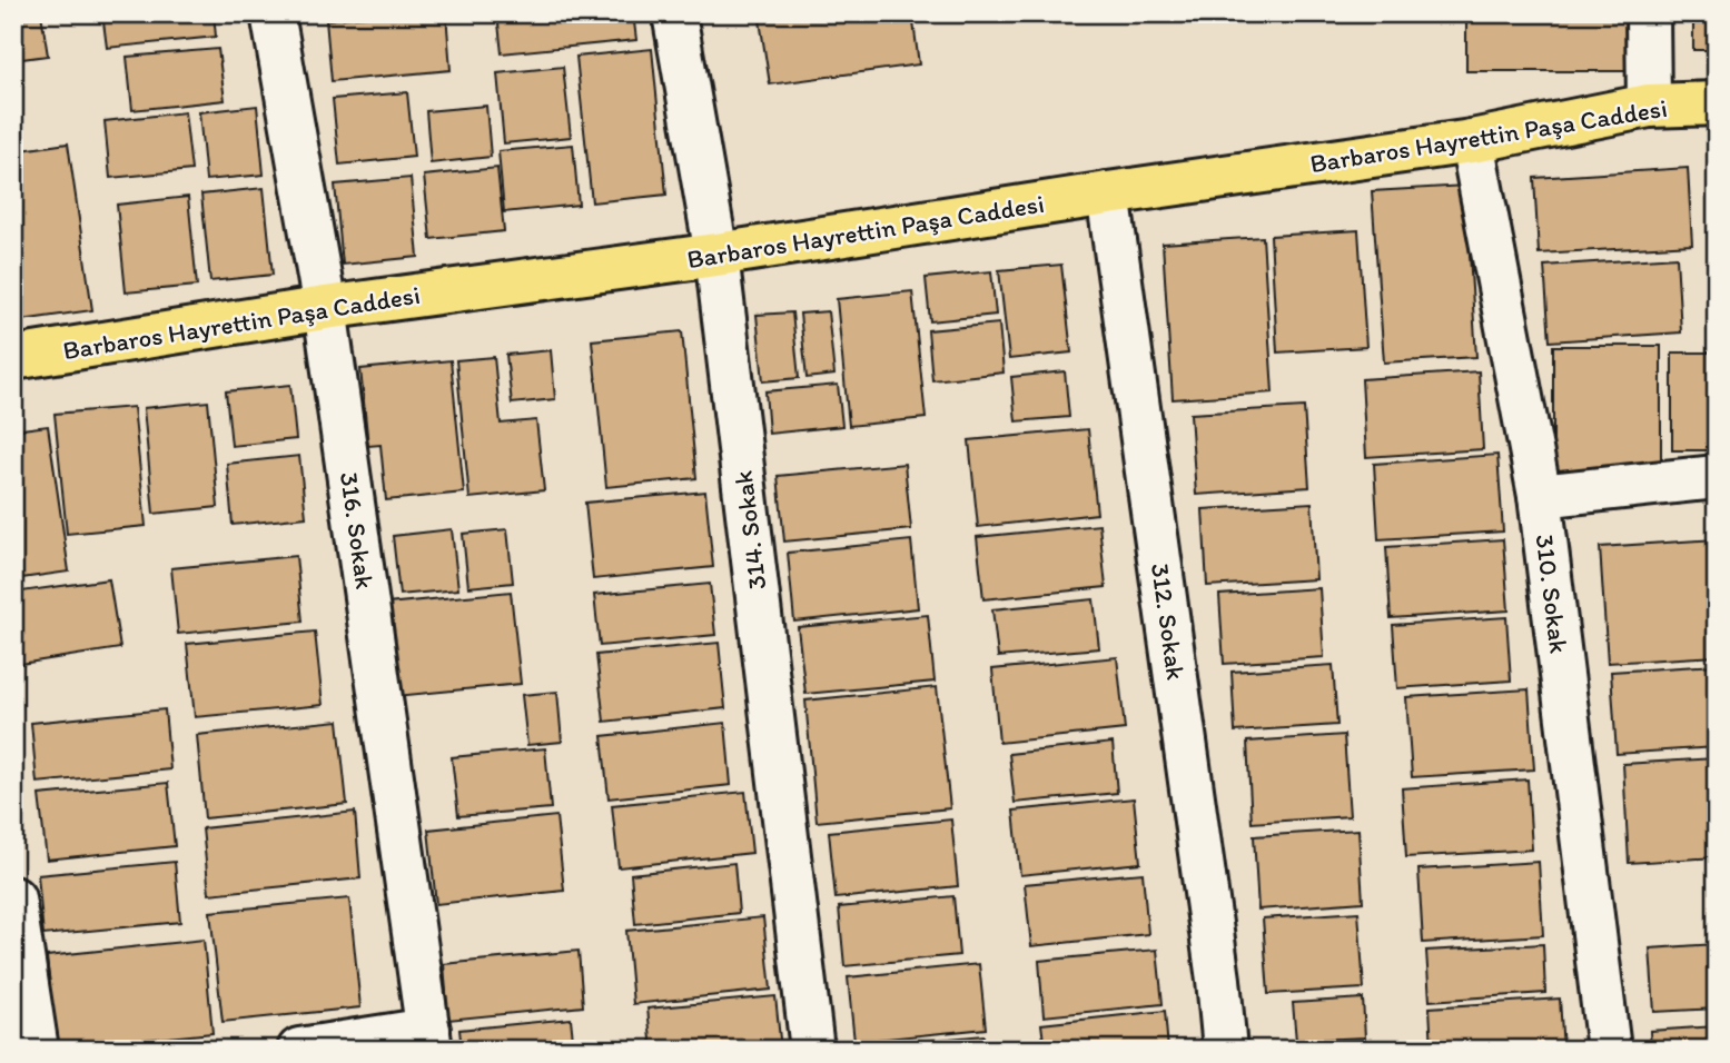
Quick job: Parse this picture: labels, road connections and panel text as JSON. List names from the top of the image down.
{
  "streets": {
    "main road": ["Barbaros Hayrettin Paşa Caddesi"],
    "street": [
      "316. Sokak",
      "314. Sokak",
      "310. Sokak",
      "312. Sokak"
    ]
  },
  "crossings": [
    ["Barbaros Hayrettin Paşa Caddesi", "316. Sokak"],
    ["Barbaros Hayrettin Paşa Caddesi", "314. Sokak"],
    ["Barbaros Hayrettin Paşa Caddesi", "310. Sokak"],
    ["Barbaros Hayrettin Paşa Caddesi", "312. Sokak"]
  ]
}
